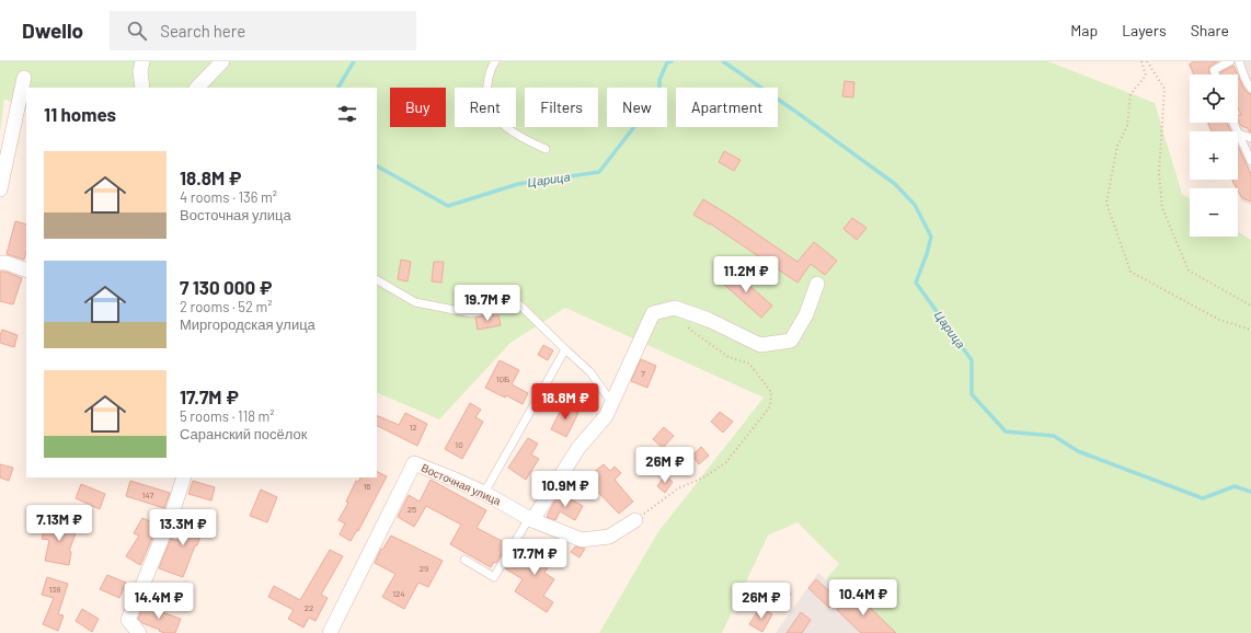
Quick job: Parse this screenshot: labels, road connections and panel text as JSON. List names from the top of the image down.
{
  "streets": {
    "street": ["Восточная улица"]
  },
  "water": ["Царица"],
  "house_numbers": [
    "7",
    "10Б",
    "12",
    "10",
    "16",
    "147",
    "25",
    "29",
    "138",
    "124",
    "22"
  ],
  "page": {
    "header": "Dwello",
    "search": "Search here",
    "nav": ["Map", "Layers", "Share"],
    "map_buttons": ["+", "−"],
    "chip": [
      "Buy",
      "Rent",
      "Filters",
      "New",
      "Apartment"
    ],
    "heading": "11 homes",
    "list": [
      {
        "name": "18.8M ₽",
        "note": "4 rooms · 136 m² · Восточная улица"
      },
      {
        "name": "7 130 000 ₽",
        "note": "2 rooms · 52 m² · Миргородская улица"
      },
      {
        "name": "17.7M ₽",
        "note": "5 rooms · 118 m² · Саранский посёлок"
      }
    ],
    "price": [
      "11.2M ₽",
      "19.7M ₽",
      "18.8M ₽",
      "26M ₽",
      "10.9M ₽",
      "7.13M ₽",
      "13.3M ₽",
      "17.7M ₽",
      "10.4M ₽",
      "14.4M ₽",
      "26M ₽"
    ]
  }
}
